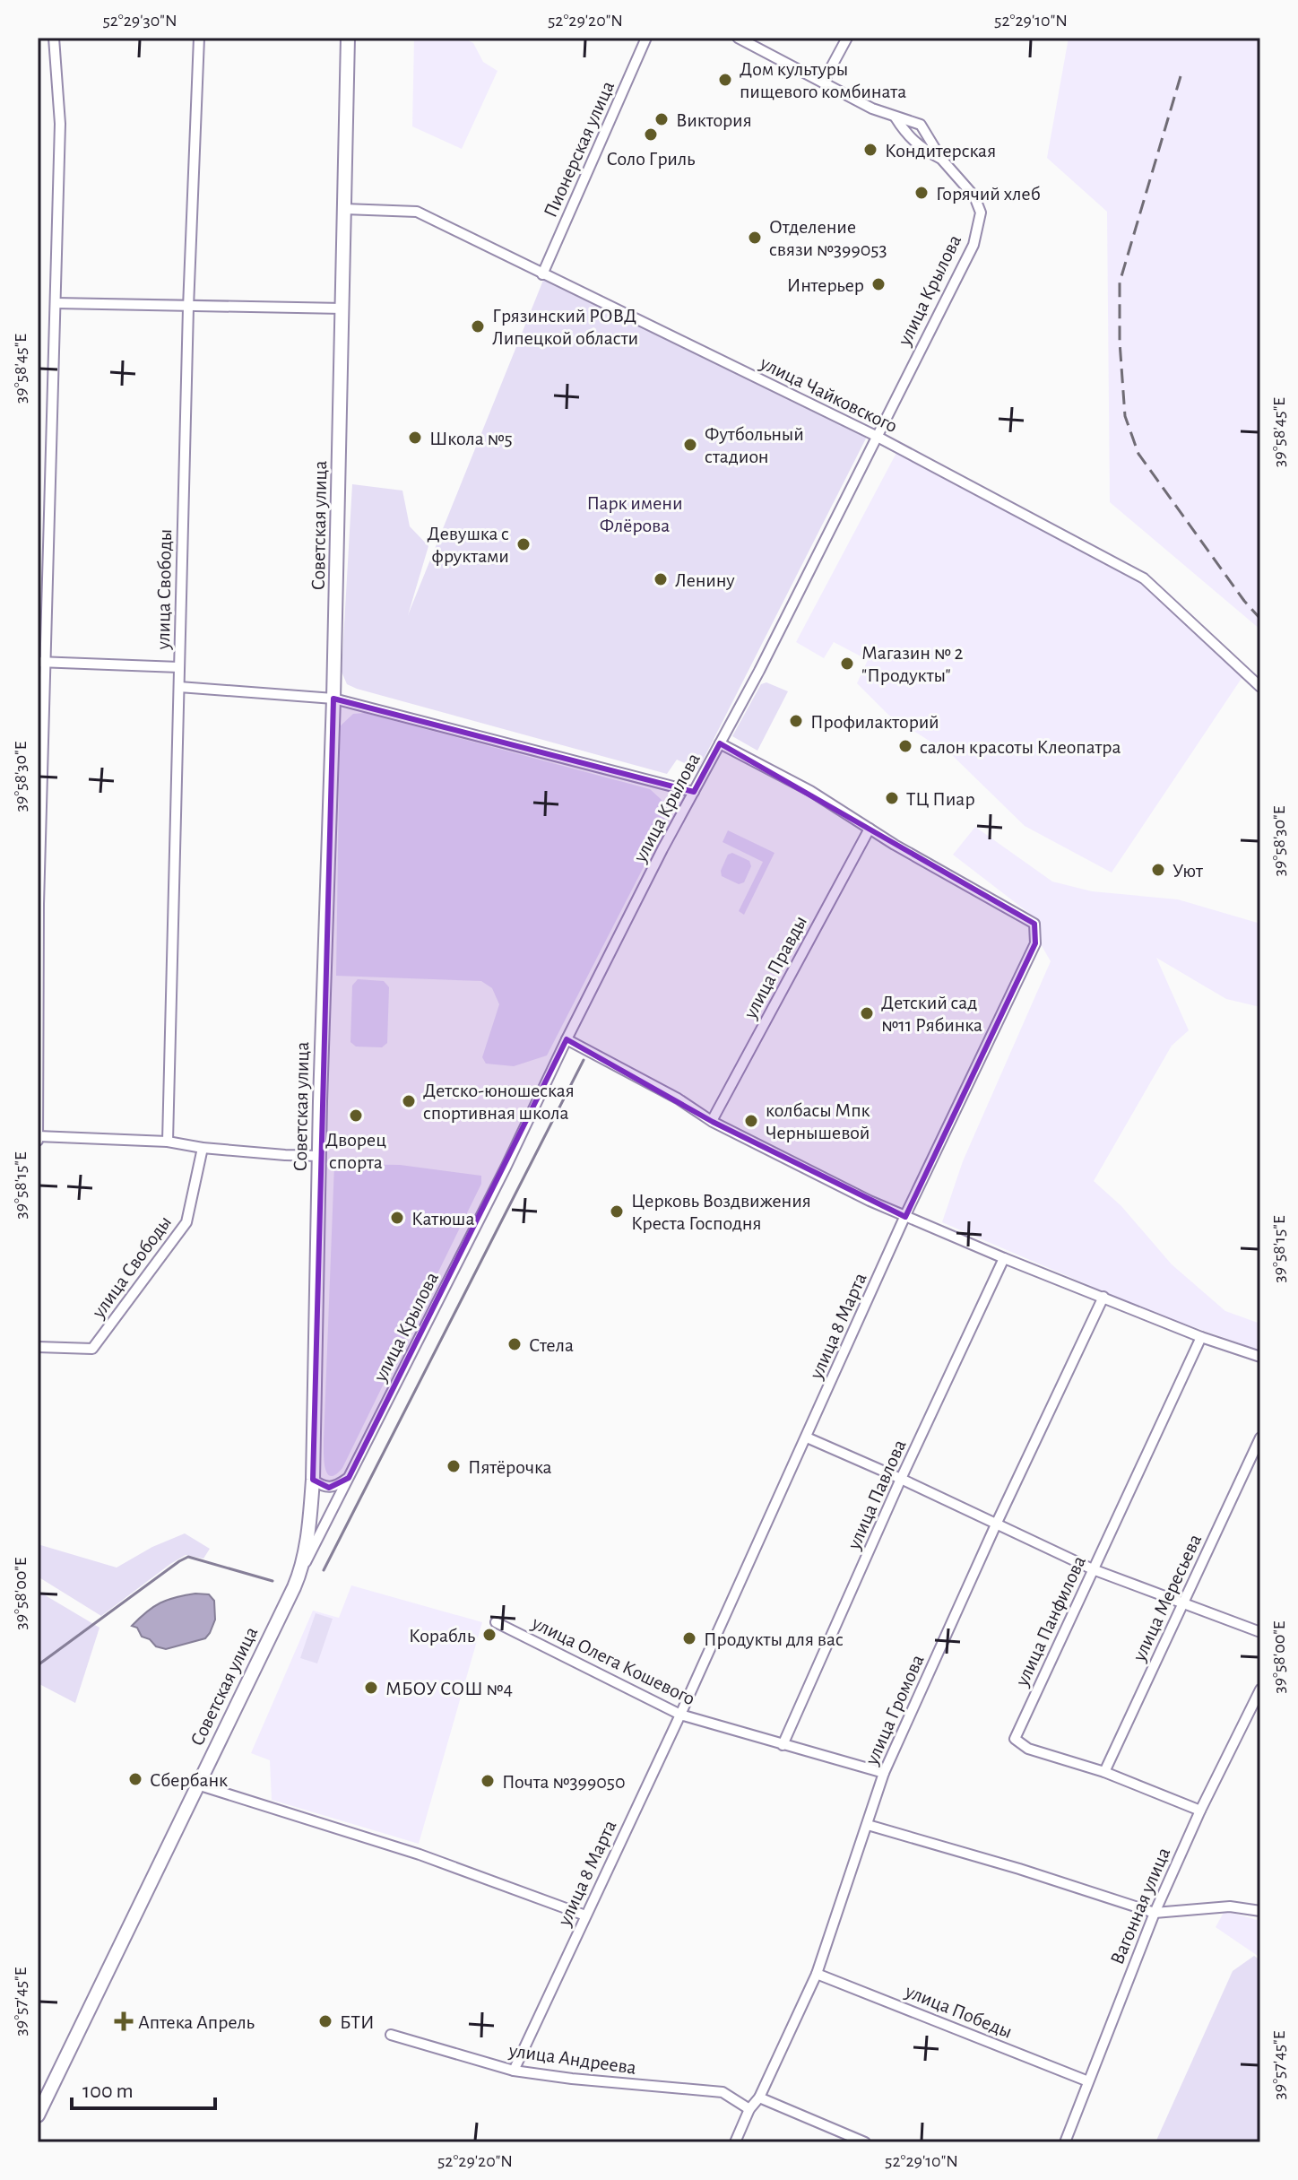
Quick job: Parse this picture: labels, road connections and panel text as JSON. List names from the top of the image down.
{
  "streets": {
    "main road": ["Советская улица"],
    "street": [
      "Пионерская улица",
      "улица Крылова",
      "улица Чайковского",
      "улица Свободы",
      "улица Правды",
      "улица 8 Марта",
      "улица Павлова",
      "улица Мересьева",
      "улица Панфилова",
      "улица Олега Кошевого",
      "улица Громова",
      "Вагонная улица",
      "улица Победы",
      "улица Андреева"
    ]
  },
  "crossings": [
    ["Пионерская улица", "улица Чайковского"],
    ["улица Крылова", "улица Чайковского"],
    ["улица Крылова", "Советская улица"],
    ["улица Крылова", "улица 8 Марта"],
    ["улица Чайковского", "Советская улица"],
    ["улица Правды", "улица 8 Марта"],
    ["улица 8 Марта", "улица Олега Кошевого"],
    ["улица 8 Марта", "улица Андреева"],
    ["улица Павлова", "улица Олега Кошевого"],
    ["улица Мересьева", "улица Панфилова"],
    ["улица Панфилова", "Вагонная улица"],
    ["улица Олега Кошевого", "улица Громова"],
    ["улица Громова", "улица Победы"],
    ["улица Громова", "улица Андреева"],
    ["Вагонная улица", "улица Победы"]
  ],
  "parks": ["Парк имени Флёрова"],
  "places": {
    "other": [
      "Дом культуры пищевого комбината",
      "Виктория",
      "Соло Гриль",
      "Кондитерская",
      "Горячий хлеб",
      "Отделение связи №399053",
      "Интерьер",
      "Грязинский РОВД Липецкой области",
      "Школа №5",
      "Футбольный стадион",
      "Девушка с фруктами",
      "Ленину",
      "Магазин № 2 \"Продукты\"",
      "Профилакторий",
      "салон красоты Клеопатра",
      "ТЦ Пиар",
      "Уют",
      "Детский сад №11 Рябинка",
      "Детско-юношеская спортивная школа",
      "Дворец спорта",
      "колбасы Мпк Чернышевой",
      "Церковь Воздвижения Креста Господня",
      "Катюша",
      "Стела",
      "Пятёрочка",
      "Корабль",
      "Продукты для вас",
      "МБОУ СОШ №4",
      "Сбербанк",
      "Почта №399050",
      "БТИ"
    ],
    "health": ["Аптека Апрель"]
  },
  "scale_bar": "100 m",
  "coordinates": [
    "52°29'30\"N",
    "52°29'20\"N",
    "52°29'10\"N",
    "39°58'45\"E",
    "39°58'30\"E",
    "39°58'15\"E",
    "39°58'00\"E",
    "39°57'45\"E"
  ]
}
